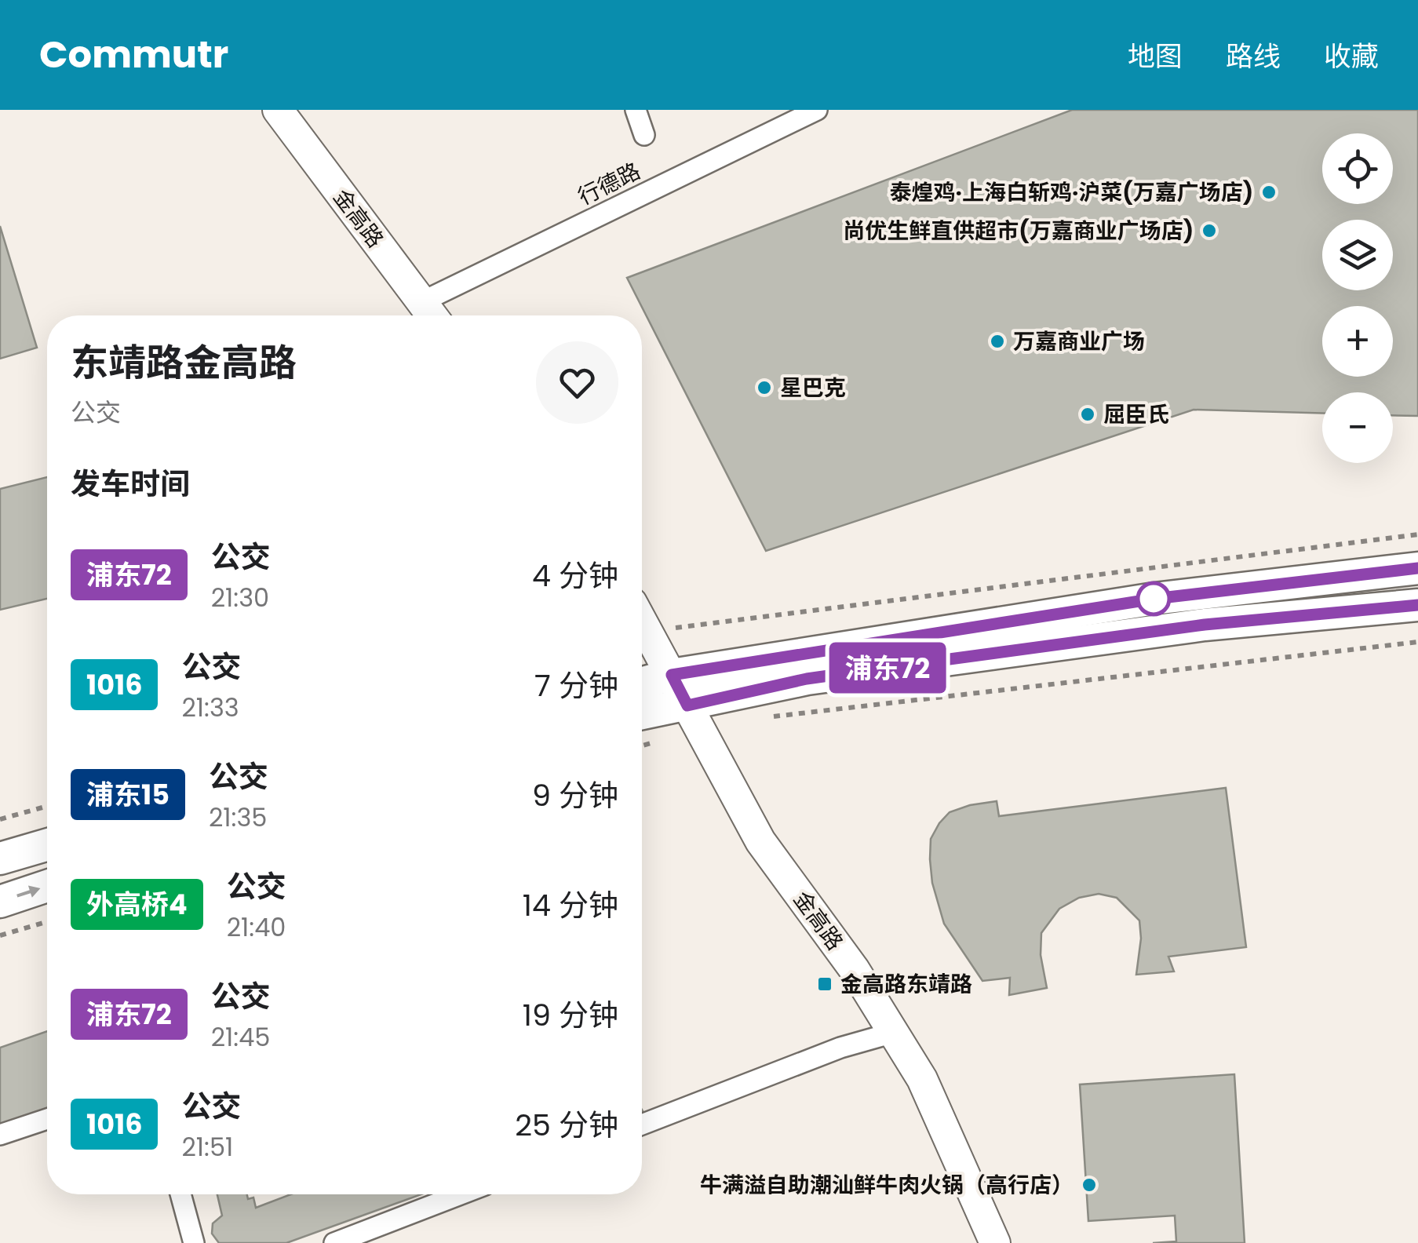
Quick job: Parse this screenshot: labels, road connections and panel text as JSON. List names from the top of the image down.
{
  "streets": {
    "main road": ["金高路"],
    "street": ["行德路"]
  },
  "crossings": [
    ["行德路", "金高路"]
  ],
  "places": {
    "other": [
      "泰煌鸡·上海白斩鸡·沪菜(万嘉广场店)",
      "尚优生鲜直供超市(万嘉商业广场店)",
      "万嘉商业广场",
      "星巴克",
      "屈臣氏",
      "牛满溢自助潮汕鲜牛肉火锅（高行店）"
    ],
    "transit": ["金高路东靖路"]
  },
  "lines": ["bus line 浦东72"],
  "page": {
    "header": "Commutr",
    "nav": ["地图", "路线", "收藏"],
    "on_map": "浦东72",
    "map_buttons": ["+", "−"],
    "heading": [
      ["东靖路金高路", "公交"],
      "发车时间"
    ],
    "list": [
      {
        "mark": "浦东72",
        "name": "公交",
        "note": "21:30",
        "value": "4 分钟"
      },
      {
        "mark": "1016",
        "name": "公交",
        "note": "21:33",
        "value": "7 分钟"
      },
      {
        "mark": "浦东15",
        "name": "公交",
        "note": "21:35",
        "value": "9 分钟"
      },
      {
        "mark": "外高桥4",
        "name": "公交",
        "note": "21:40",
        "value": "14 分钟"
      },
      {
        "mark": "浦东72",
        "name": "公交",
        "note": "21:45",
        "value": "19 分钟"
      },
      {
        "mark": "1016",
        "name": "公交",
        "note": "21:51",
        "value": "25 分钟"
      }
    ]
  }
}
